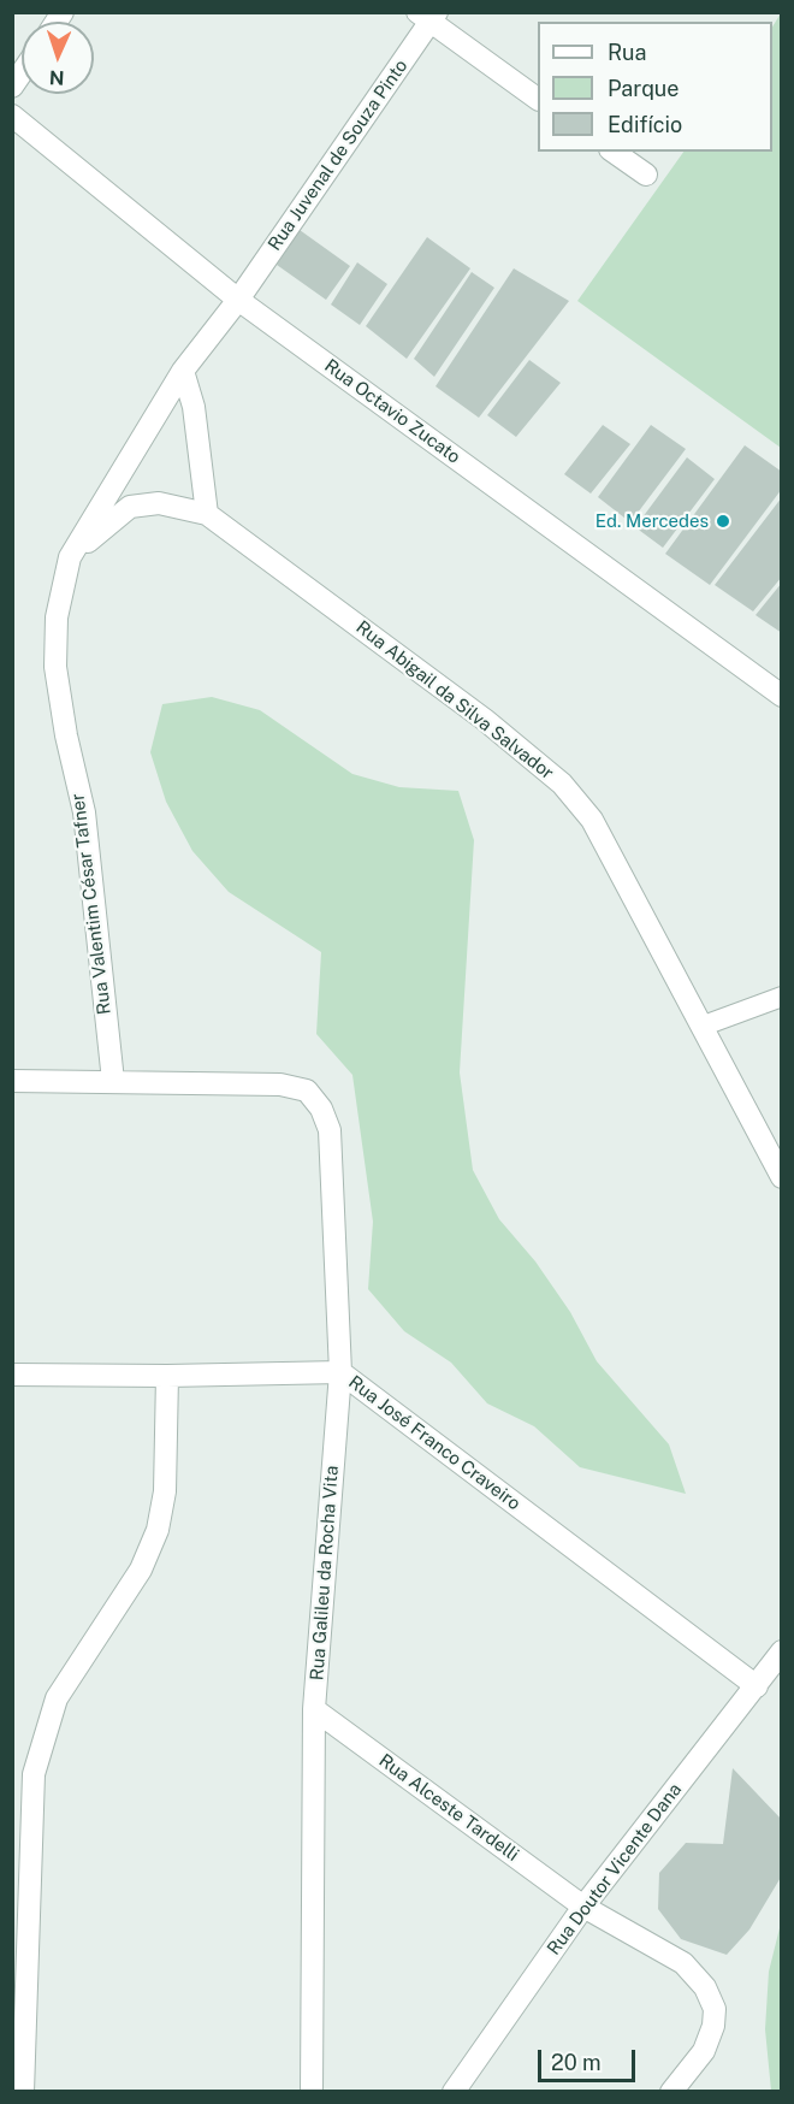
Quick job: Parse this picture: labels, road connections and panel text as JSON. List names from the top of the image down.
{
  "streets": {
    "street": [
      "Rua Juvenal de Souza Pinto",
      "Rua Octavio Zucato",
      "Rua Abigail da Silva Salvador",
      "Rua Valentim César Tafner",
      "Rua José Franco Craveiro",
      "Rua Galileu da Rocha Vita",
      "Rua Alceste Tardelli",
      "Rua Doutor Vicente Dana"
    ]
  },
  "crossings": [
    ["Rua Juvenal de Souza Pinto", "Rua Octavio Zucato"],
    ["Rua Juvenal de Souza Pinto", "Rua Valentim César Tafner"],
    ["Rua Octavio Zucato", "Rua Valentim César Tafner"],
    ["Rua Valentim César Tafner", "Rua Galileu da Rocha Vita"],
    ["Rua José Franco Craveiro", "Rua Galileu da Rocha Vita"],
    ["Rua José Franco Craveiro", "Rua Doutor Vicente Dana"],
    ["Rua Galileu da Rocha Vita", "Rua Alceste Tardelli"],
    ["Rua Alceste Tardelli", "Rua Doutor Vicente Dana"]
  ],
  "places": ["Ed. Mercedes"],
  "legend": ["Rua", "Parque", "Edifício"],
  "scale_bar": "20 m",
  "north": "bottom"
}
